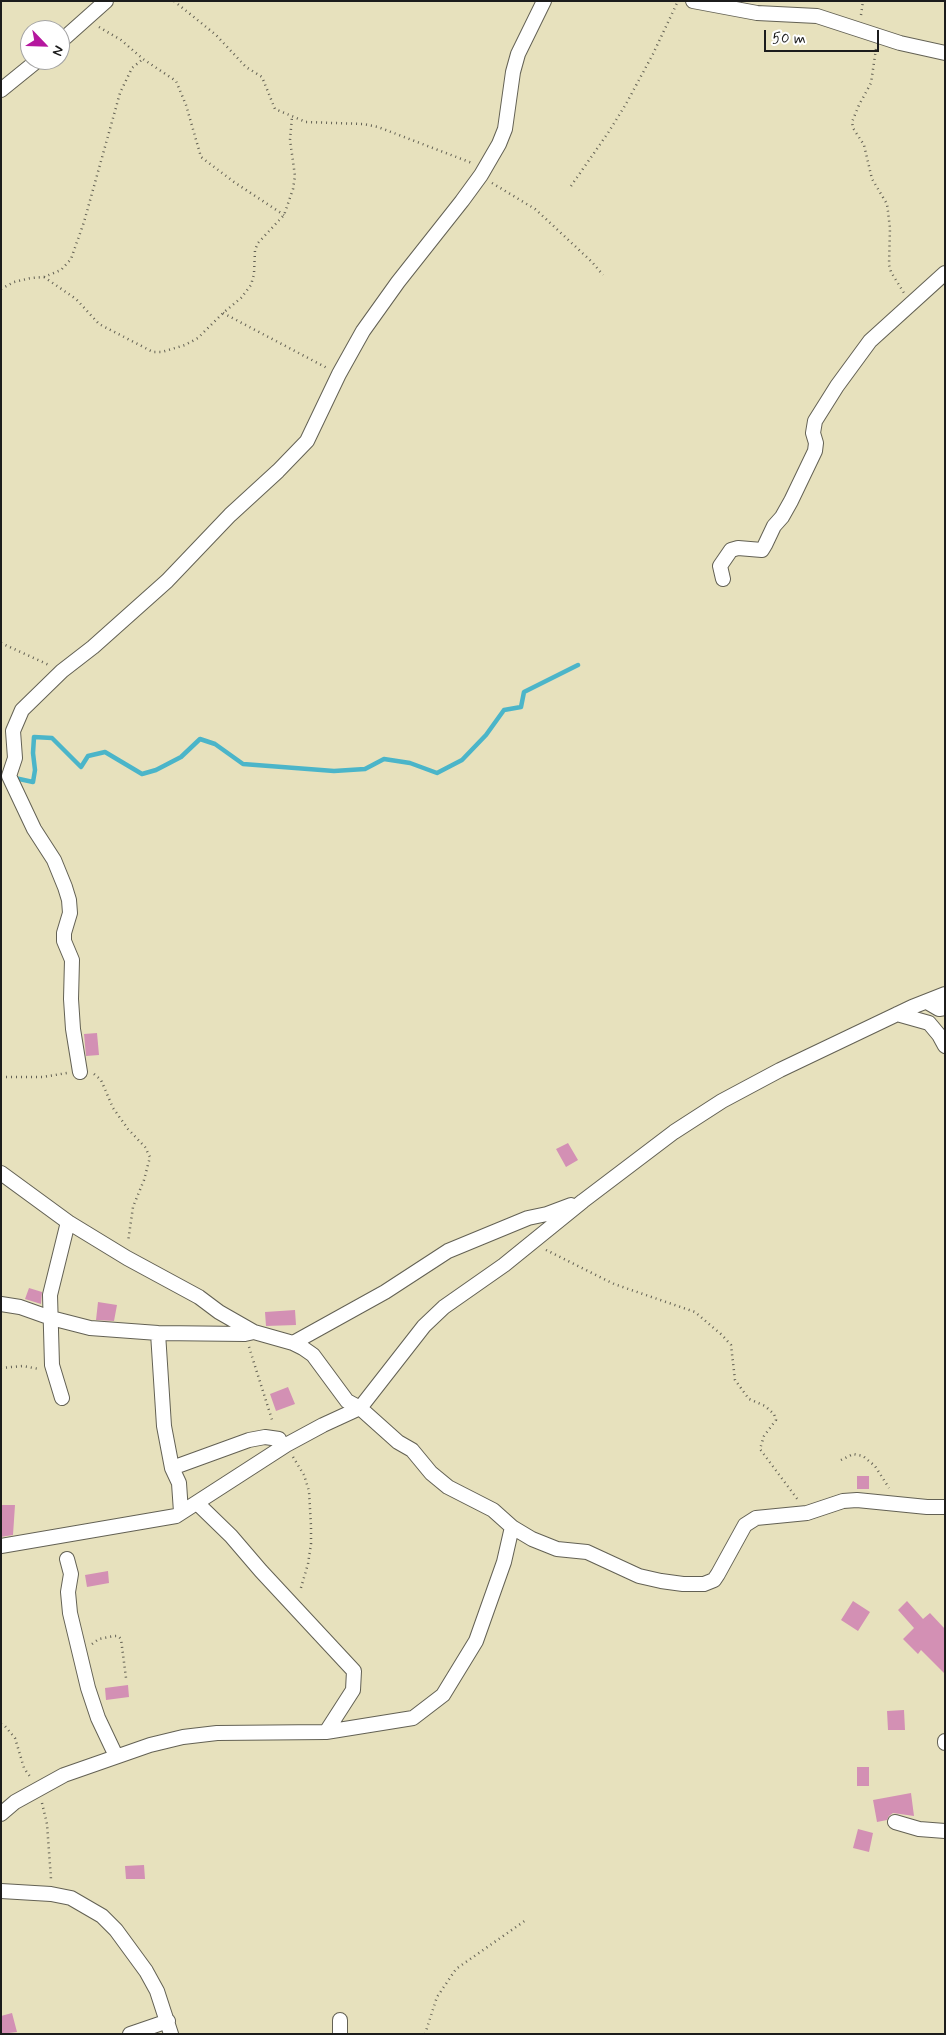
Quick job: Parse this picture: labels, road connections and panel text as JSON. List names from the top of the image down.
{
  "scale_bar": "50 m",
  "north": "bottom right"
}
